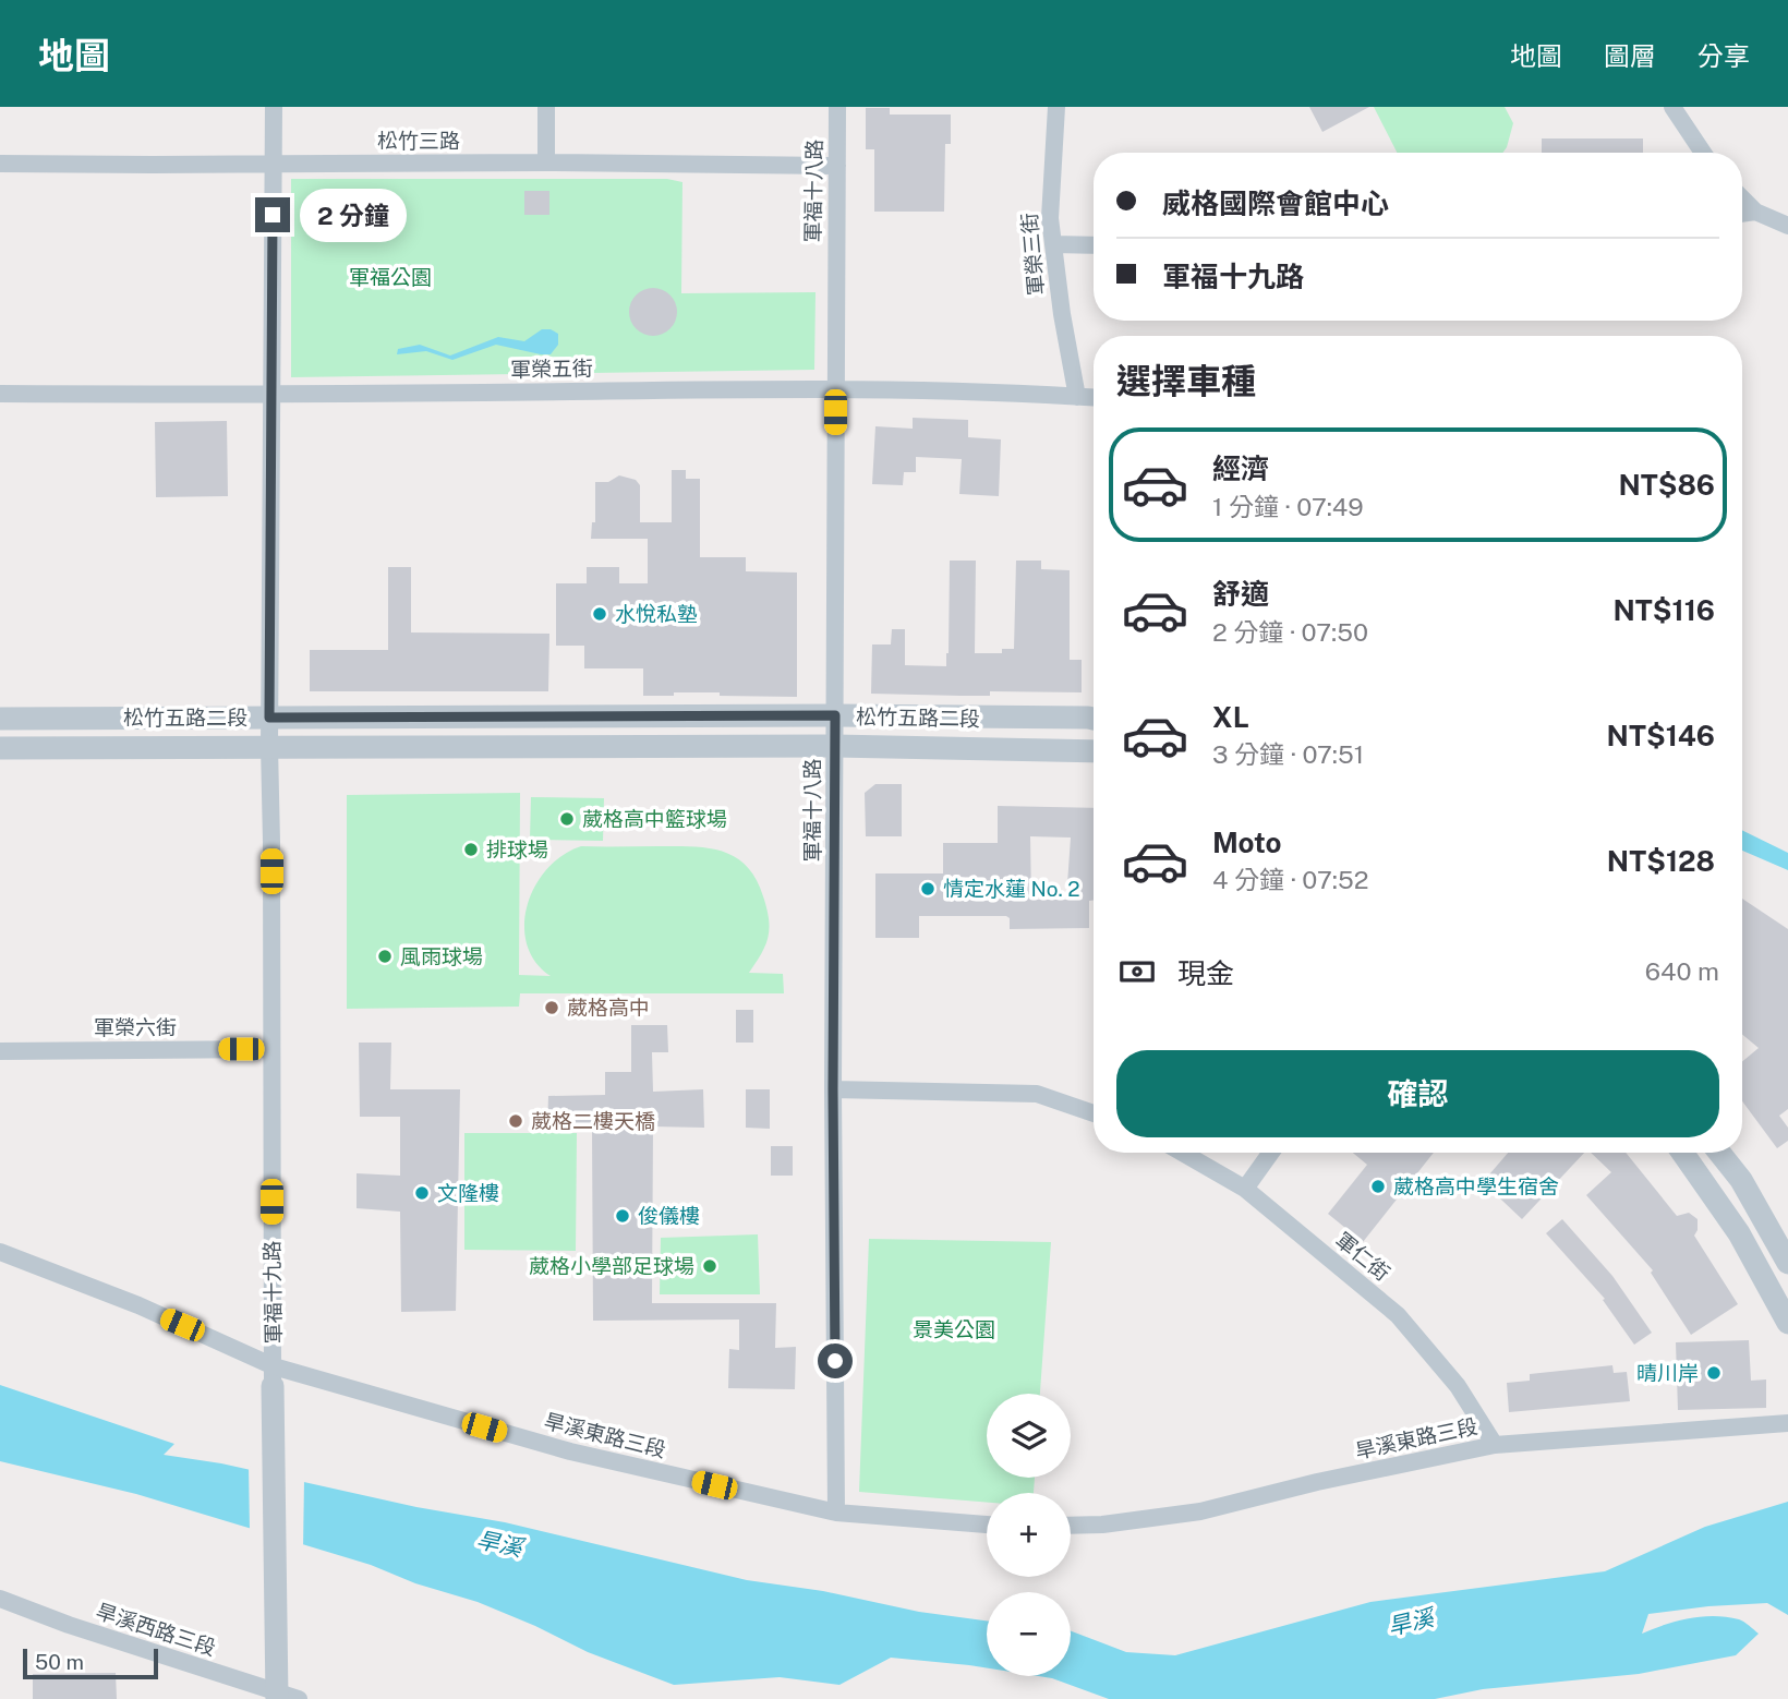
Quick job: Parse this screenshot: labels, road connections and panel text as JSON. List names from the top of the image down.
{
  "streets": {
    "street": [
      "松竹三路",
      "軍福十八路",
      "軍榮三街",
      "軍榮五街",
      "松竹五路二段",
      "軍榮六街",
      "軍仁街",
      "軍福十九路",
      "旱溪東路三段",
      "旱溪西路三段"
    ]
  },
  "crossings": [
    ["松竹三路", "軍福十八路"],
    ["松竹三路", "軍福十九路"],
    ["軍福十八路", "軍榮五街"],
    ["軍福十八路", "松竹五路二段"],
    ["軍福十八路", "旱溪東路三段"],
    ["軍榮三街", "軍榮五街"],
    ["軍榮五街", "軍福十九路"],
    ["松竹五路二段", "軍福十九路"],
    ["軍榮六街", "軍福十九路"],
    ["軍仁街", "旱溪東路三段"],
    ["軍福十九路", "旱溪東路三段"],
    ["軍福十九路", "旱溪西路三段"]
  ],
  "water": ["旱溪"],
  "parks": ["軍福公園", "景美公園"],
  "places": [
    "水悅私塾",
    "葳格高中籃球場",
    "排球場",
    "情定水蓮 No. 2",
    "風雨球場",
    "葳格高中",
    "葳格二樓天橋",
    "葳格高中學生宿舍",
    "文隆樓",
    "俊儀樓",
    "葳格小學部足球場",
    "晴川岸"
  ],
  "scale_bar": "50 m",
  "page": {
    "header": "地圖",
    "nav": ["地圖", "圖層", "分享"],
    "banner": ["威格國際會館中心", "軍福十九路"],
    "bubble": "2 分鐘",
    "heading": "選擇車種",
    "list": [
      {
        "name": "經濟",
        "note": "1 分鐘 · 07:49",
        "value": "NT$86"
      },
      {
        "name": "舒適",
        "note": "2 分鐘 · 07:50",
        "value": "NT$116"
      },
      {
        "name": "XL",
        "note": "3 分鐘 · 07:51",
        "value": "NT$146"
      },
      {
        "name": "Moto",
        "note": "4 分鐘 · 07:52",
        "value": "NT$128"
      }
    ],
    "pay": ["現金", "640 m"],
    "buttons": "確認",
    "map_buttons": ["+", "−"],
    "scale": "50 m"
  }
}
